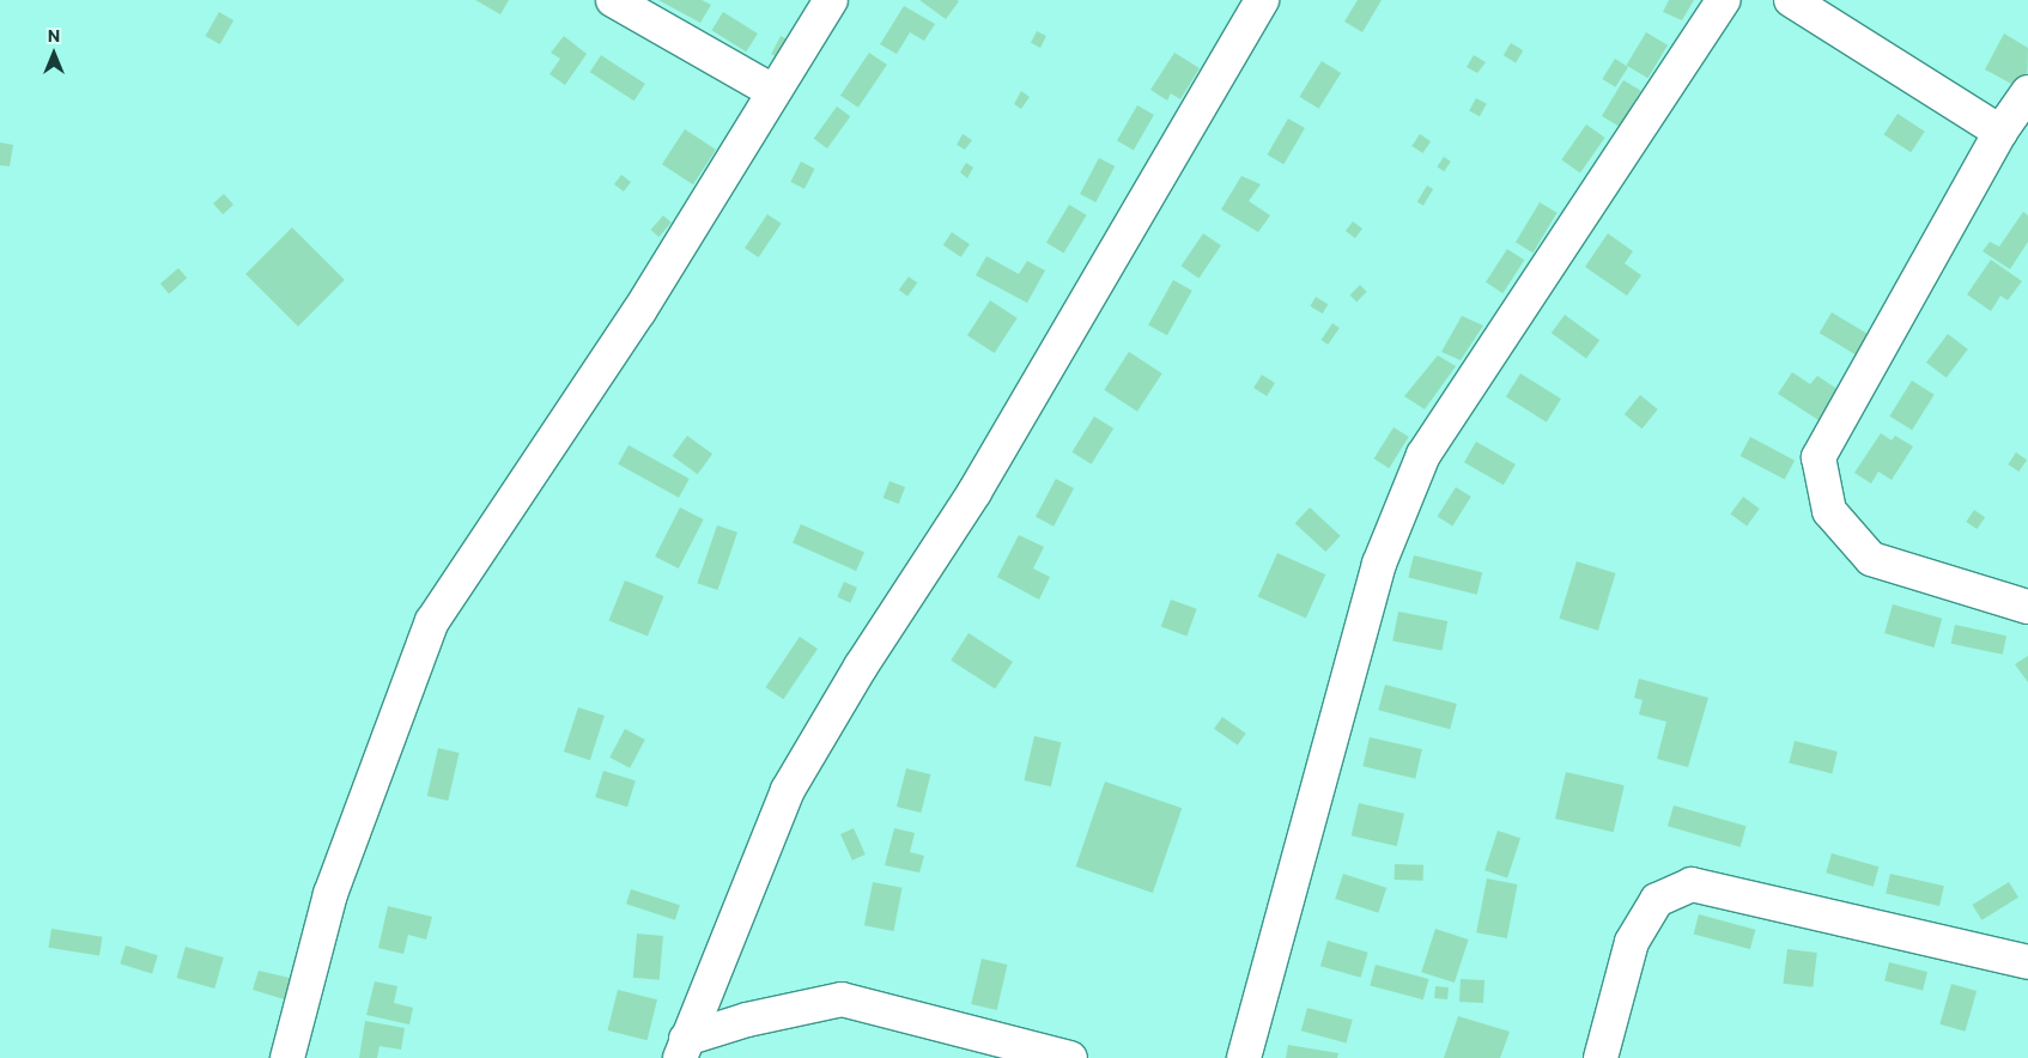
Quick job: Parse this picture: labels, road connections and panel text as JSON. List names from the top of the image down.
{
  "north": "top"
}
